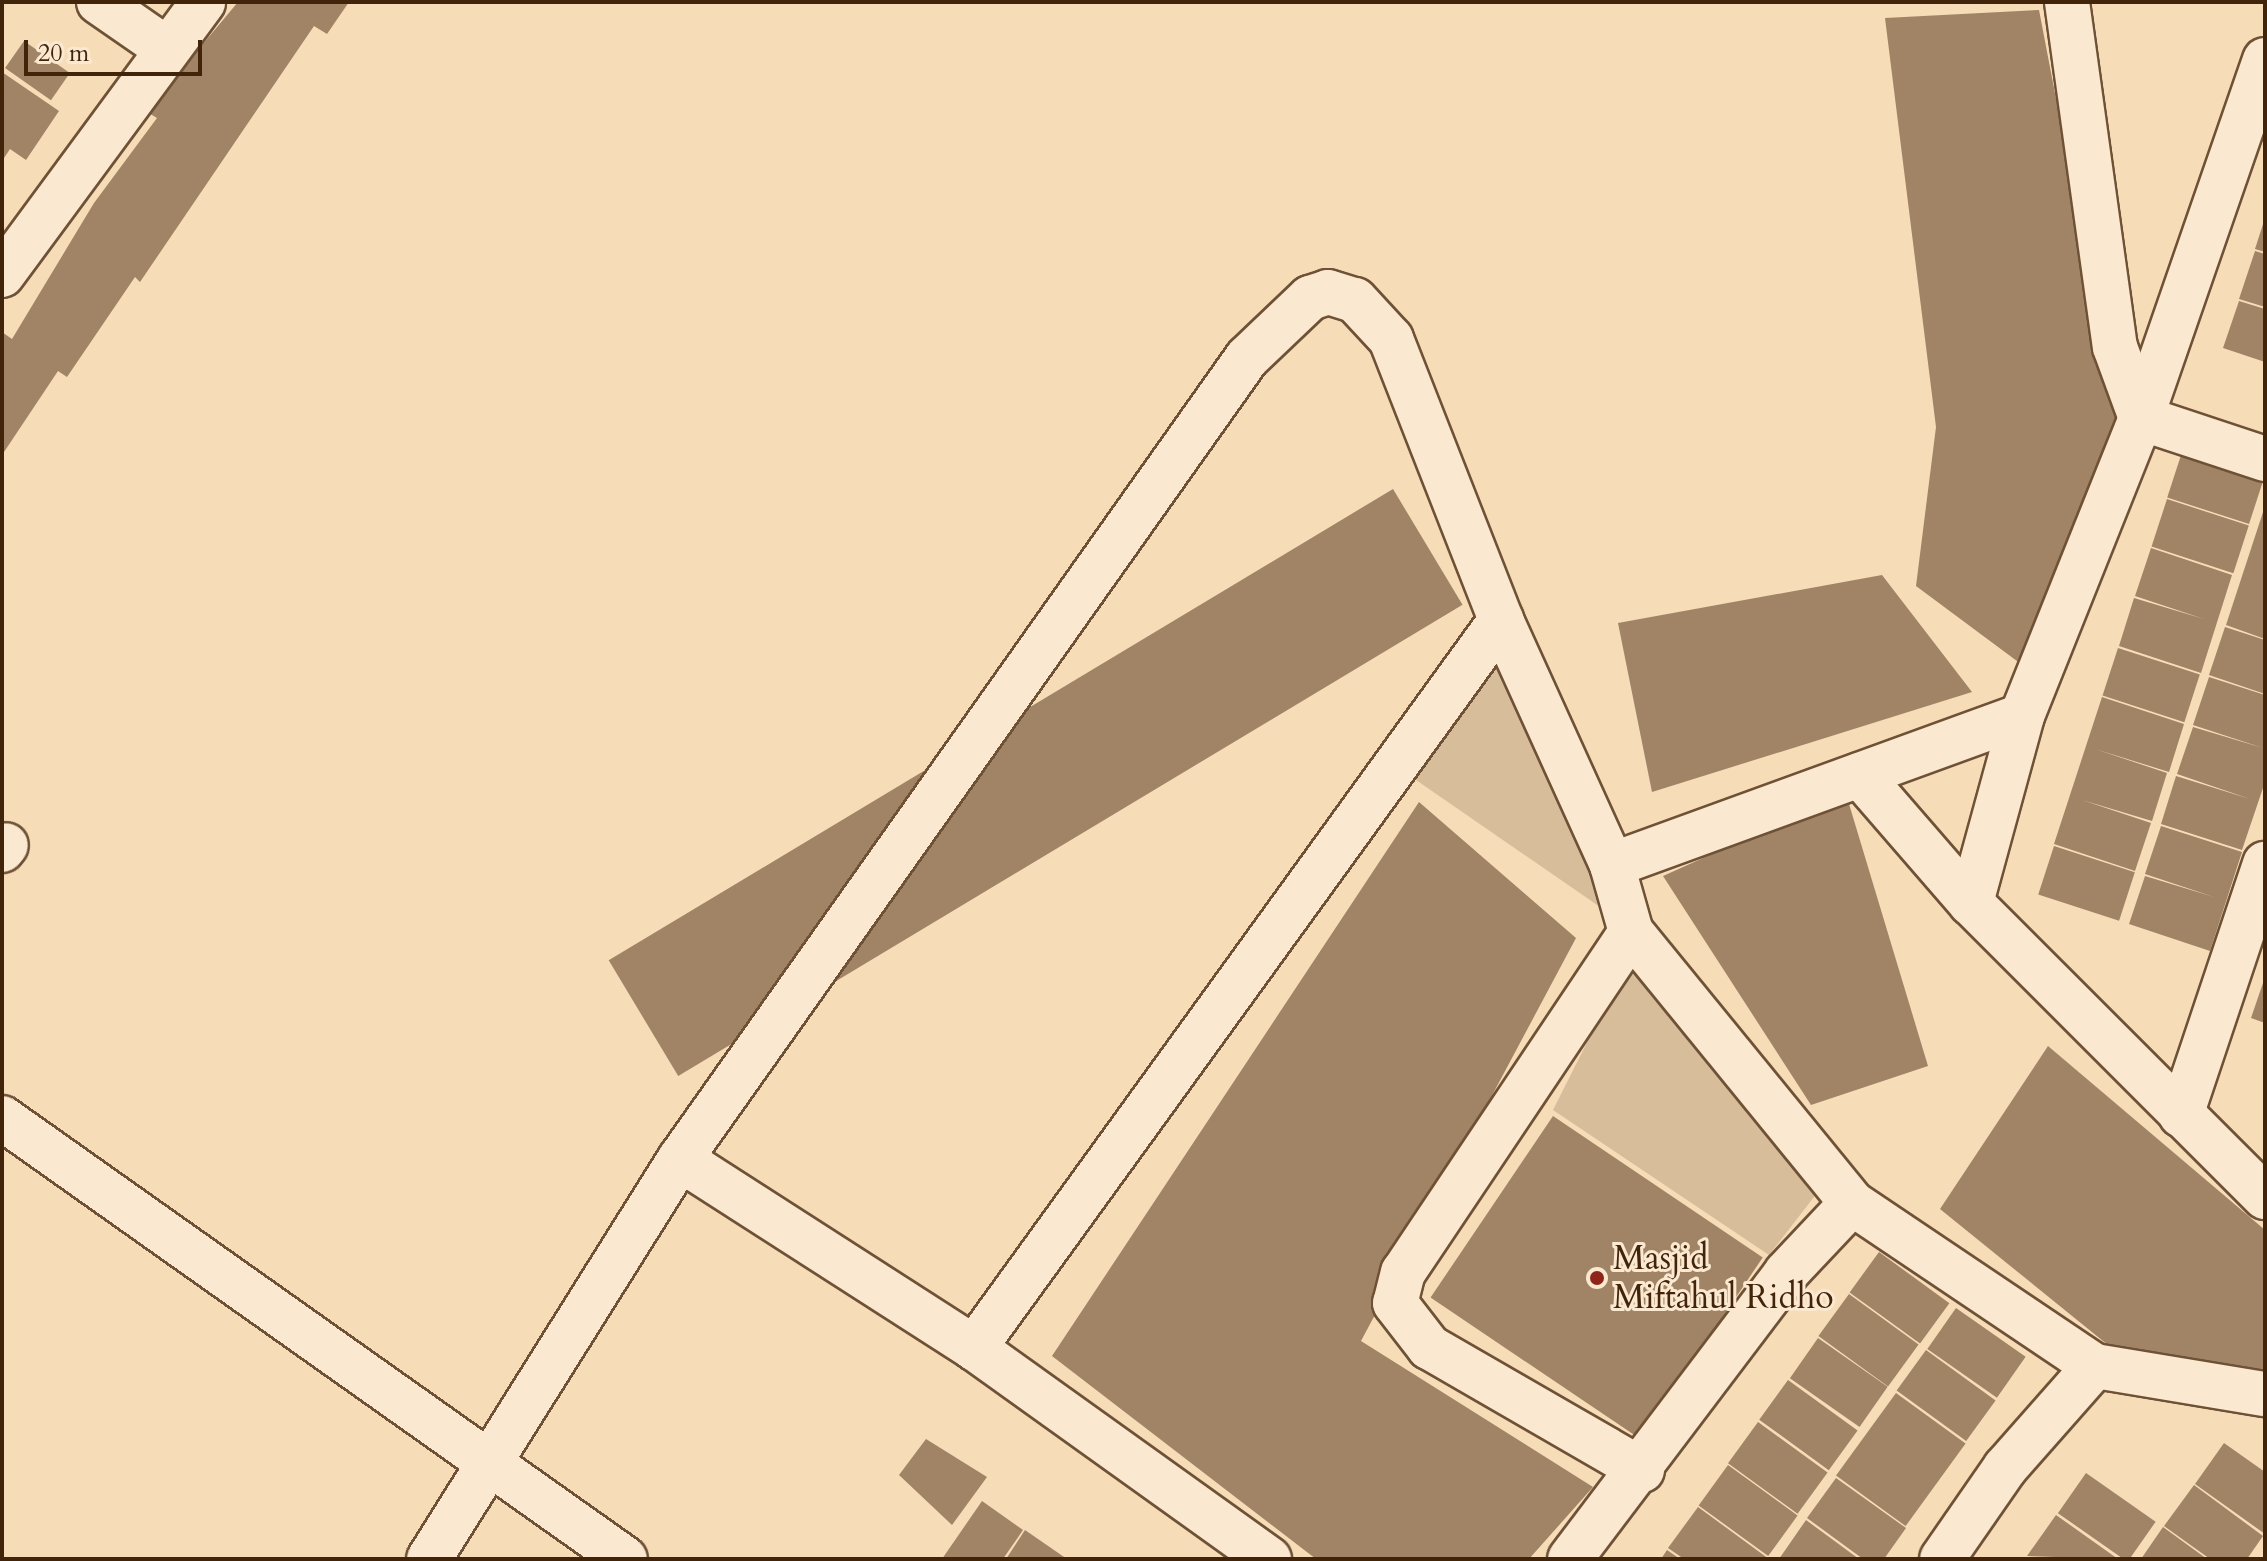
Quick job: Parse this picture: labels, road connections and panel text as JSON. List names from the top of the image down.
{
  "places": ["Masjid Miftahul Ridho"],
  "scale_bar": "20 m"
}
